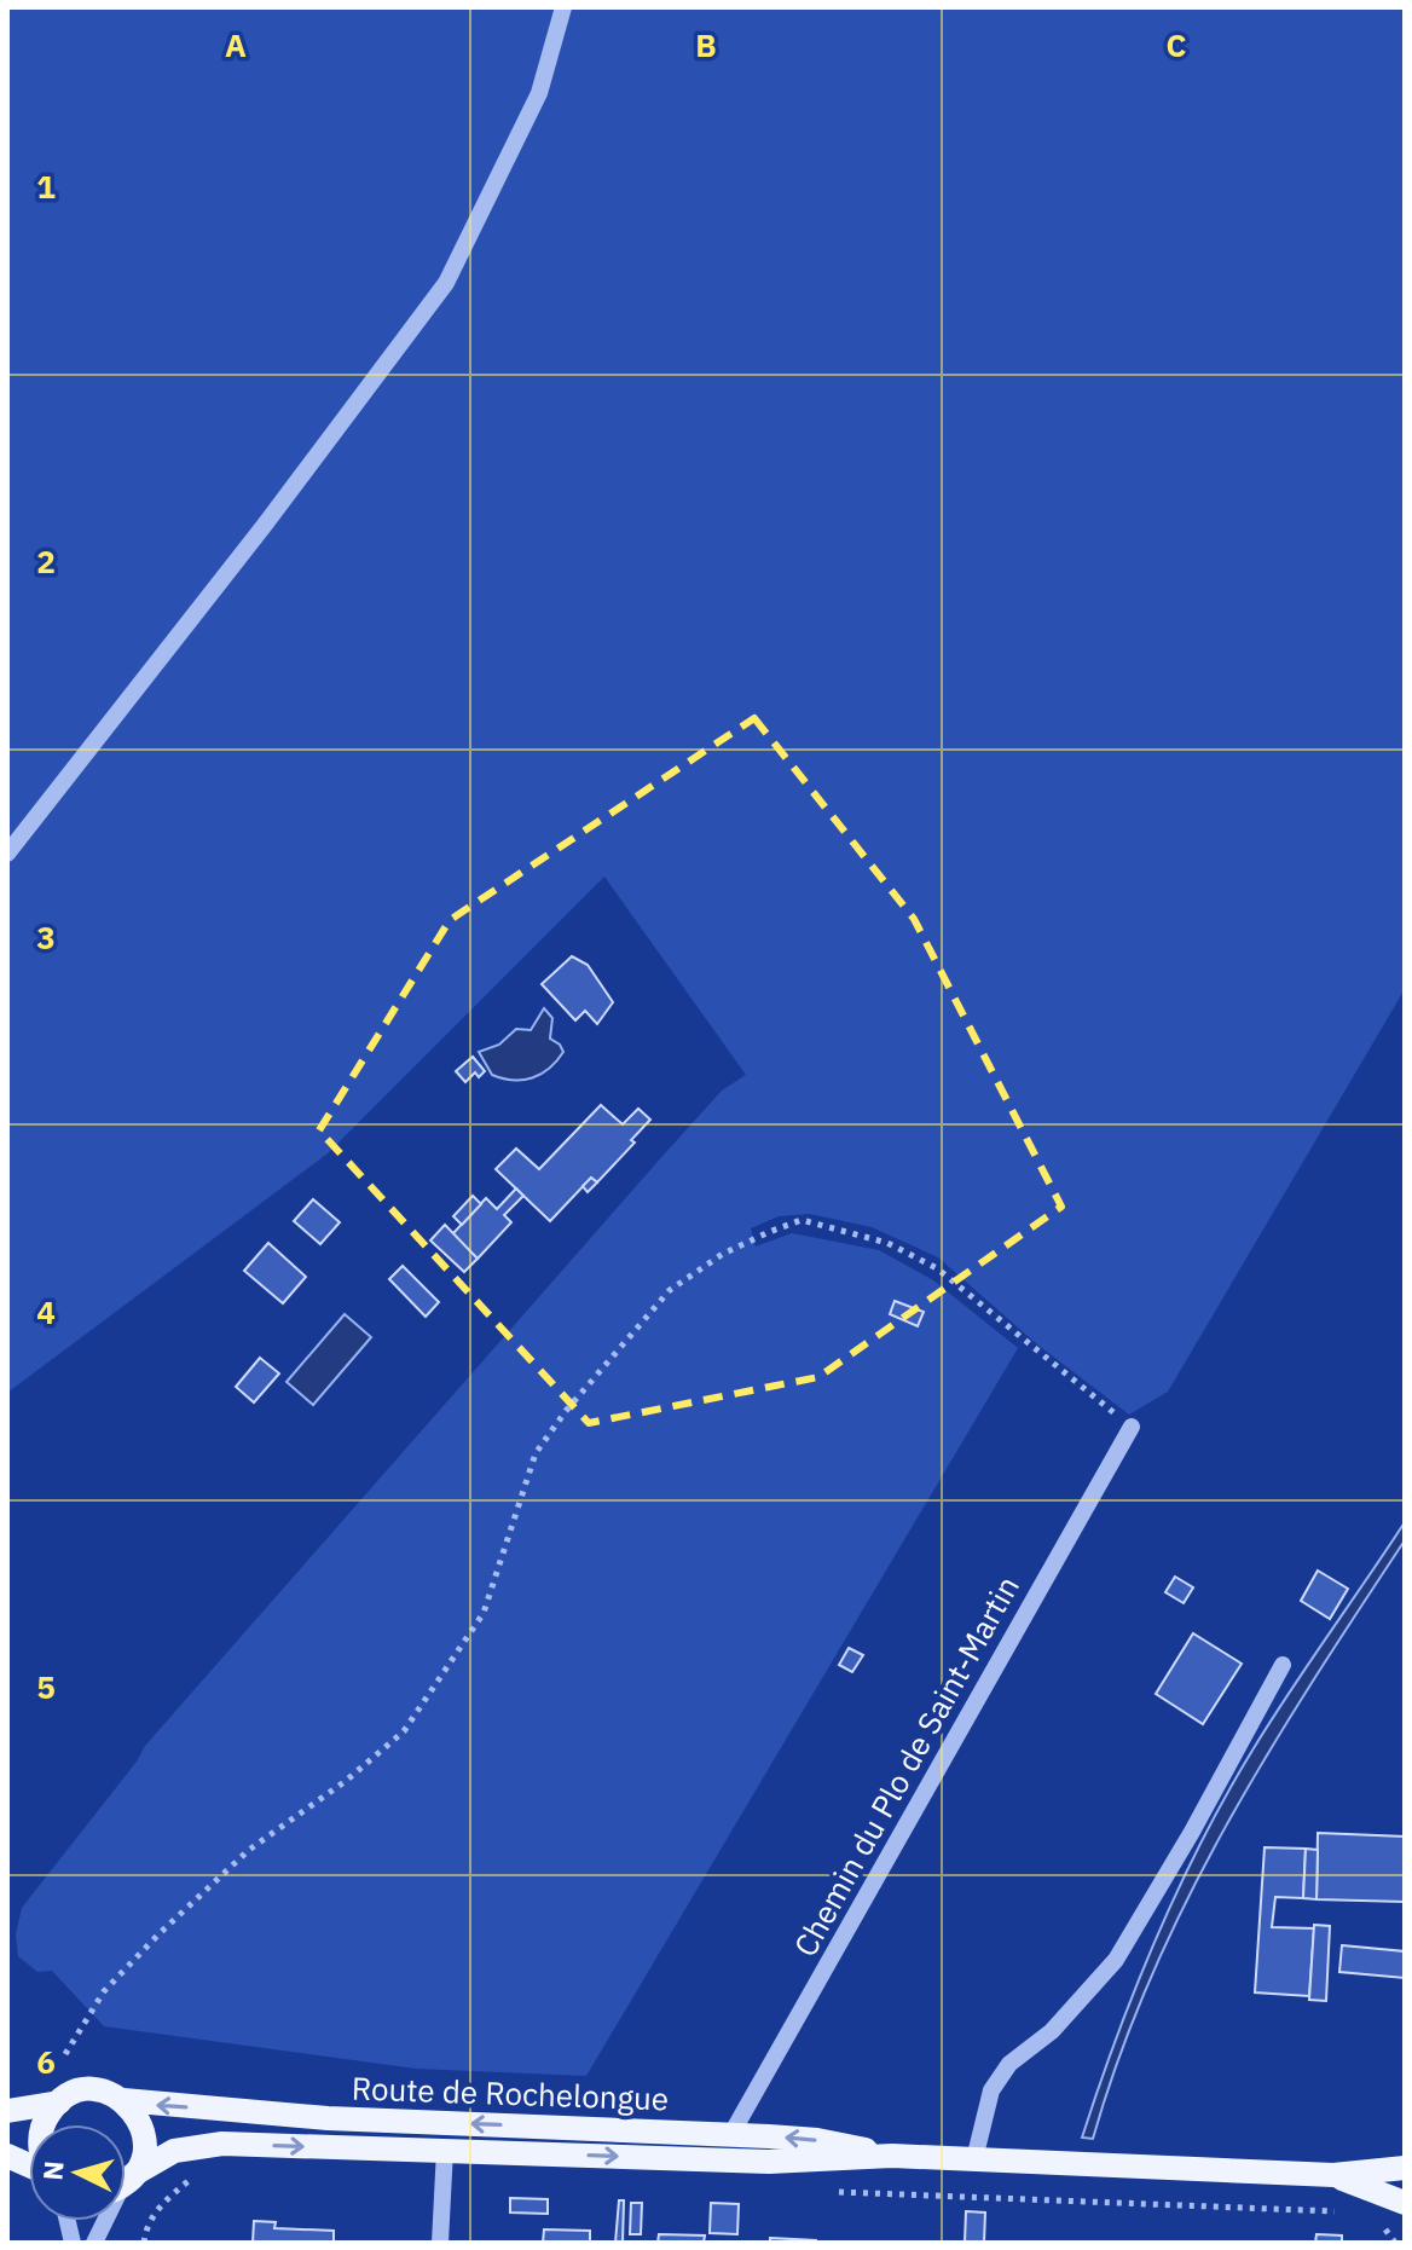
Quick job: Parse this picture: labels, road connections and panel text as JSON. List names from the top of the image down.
{
  "streets": {
    "main road": ["Route de Rochelongue"],
    "street": ["Chemin du Plo de Saint-Martin"]
  },
  "crossings": [
    ["Chemin du Plo de Saint-Martin", "Route de Rochelongue"]
  ],
  "north": "left",
  "grid": {
    "columns": ["A", "B", "C"],
    "rows": [
      "1",
      "2",
      "3",
      "4",
      "5",
      "6"
    ]
  }
}
